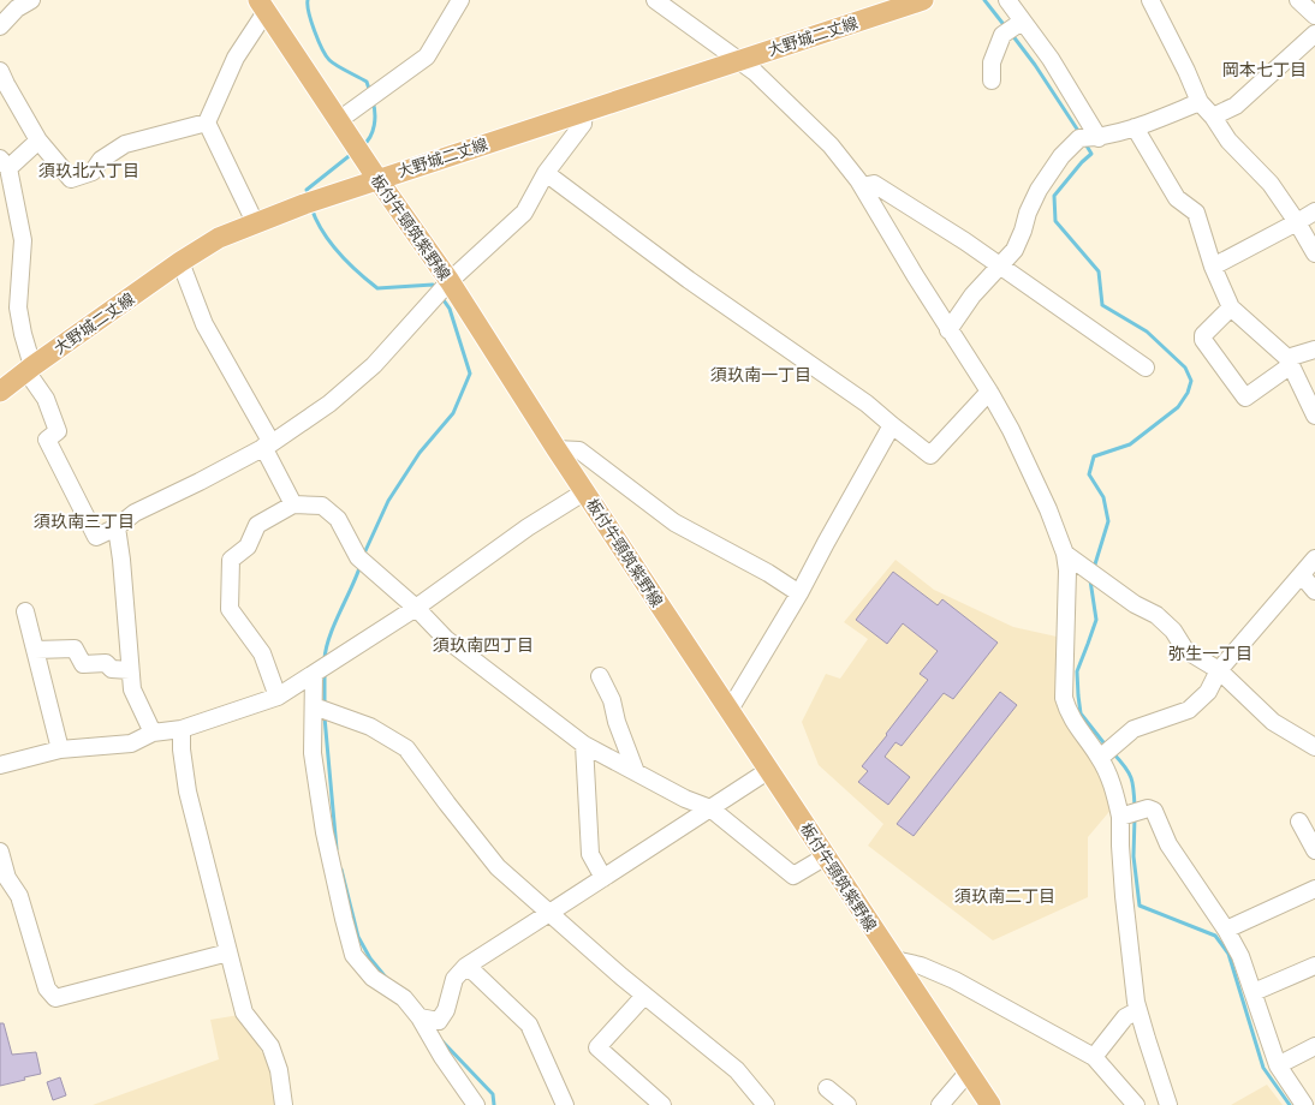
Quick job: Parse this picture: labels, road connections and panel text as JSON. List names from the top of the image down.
{
  "streets": {
    "main road": ["大野城二丈線", "板付牛頸筑紫野線"]
  },
  "crossings": [
    ["大野城二丈線", "板付牛頸筑紫野線"]
  ],
  "districts": [
    "岡本七丁目",
    "須玖北六丁目",
    "須玖南一丁目",
    "須玖南三丁目",
    "須玖南四丁目",
    "弥生一丁目",
    "須玖南二丁目"
  ]
}
